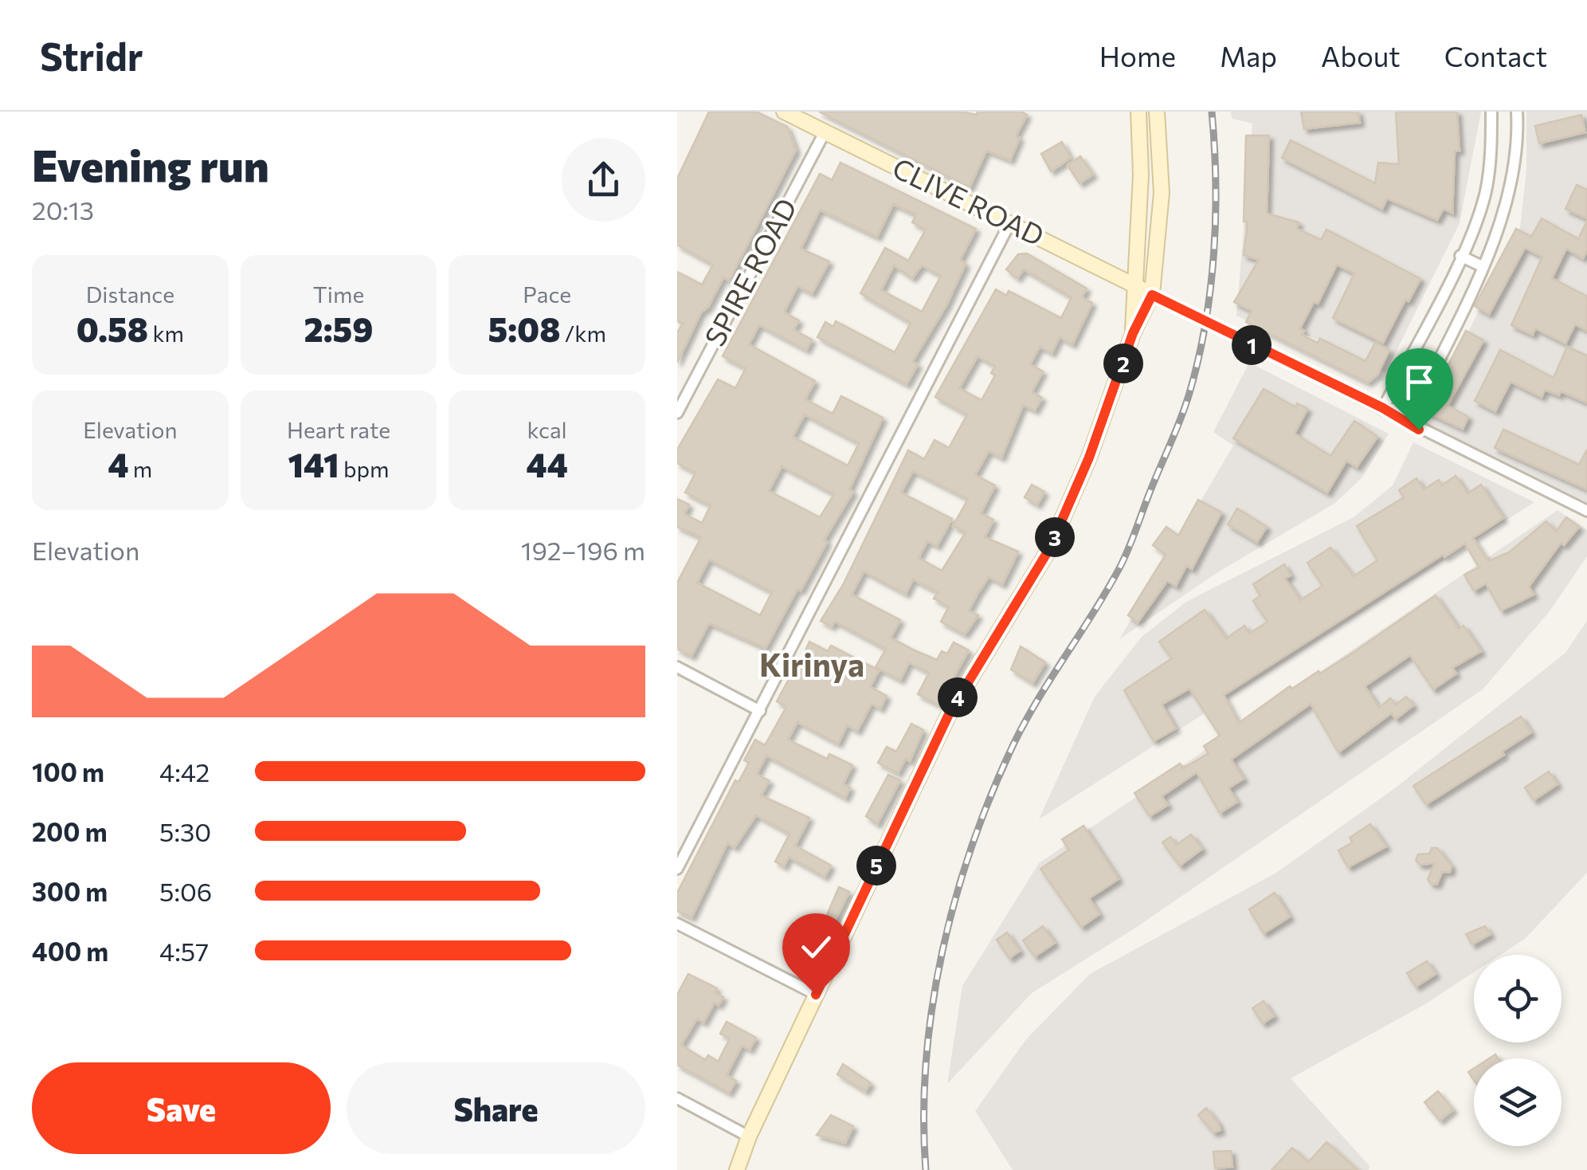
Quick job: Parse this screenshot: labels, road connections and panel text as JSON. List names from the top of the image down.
{
  "streets": {
    "street": ["CLIVE ROAD", "SPIRE ROAD"]
  },
  "crossings": [
    ["CLIVE ROAD", "SPIRE ROAD"]
  ],
  "districts": ["Kirinya"],
  "page": {
    "header": "Stridr",
    "nav": [
      "Home",
      "Map",
      "About",
      "Contact"
    ],
    "heading": ["Evening run", "20:13"],
    "stats": [
      ["Distance", "0.58 km"],
      ["Time", "2:59"],
      ["Pace", "5:08 /km"],
      ["Elevation", "4 m"],
      ["Heart rate", "141 bpm"],
      ["kcal", "44"]
    ],
    "pins": [
      "1",
      "2",
      "3",
      "4",
      "5"
    ],
    "chart": ["Elevation", "192–196 m"],
    "list": [
      {
        "name": "100 m",
        "note": "4:42"
      },
      {
        "name": "200 m",
        "note": "5:30"
      },
      {
        "name": "300 m",
        "note": "5:06"
      },
      {
        "name": "400 m",
        "note": "4:57"
      }
    ],
    "buttons": ["Save", "Share"]
  }
}
